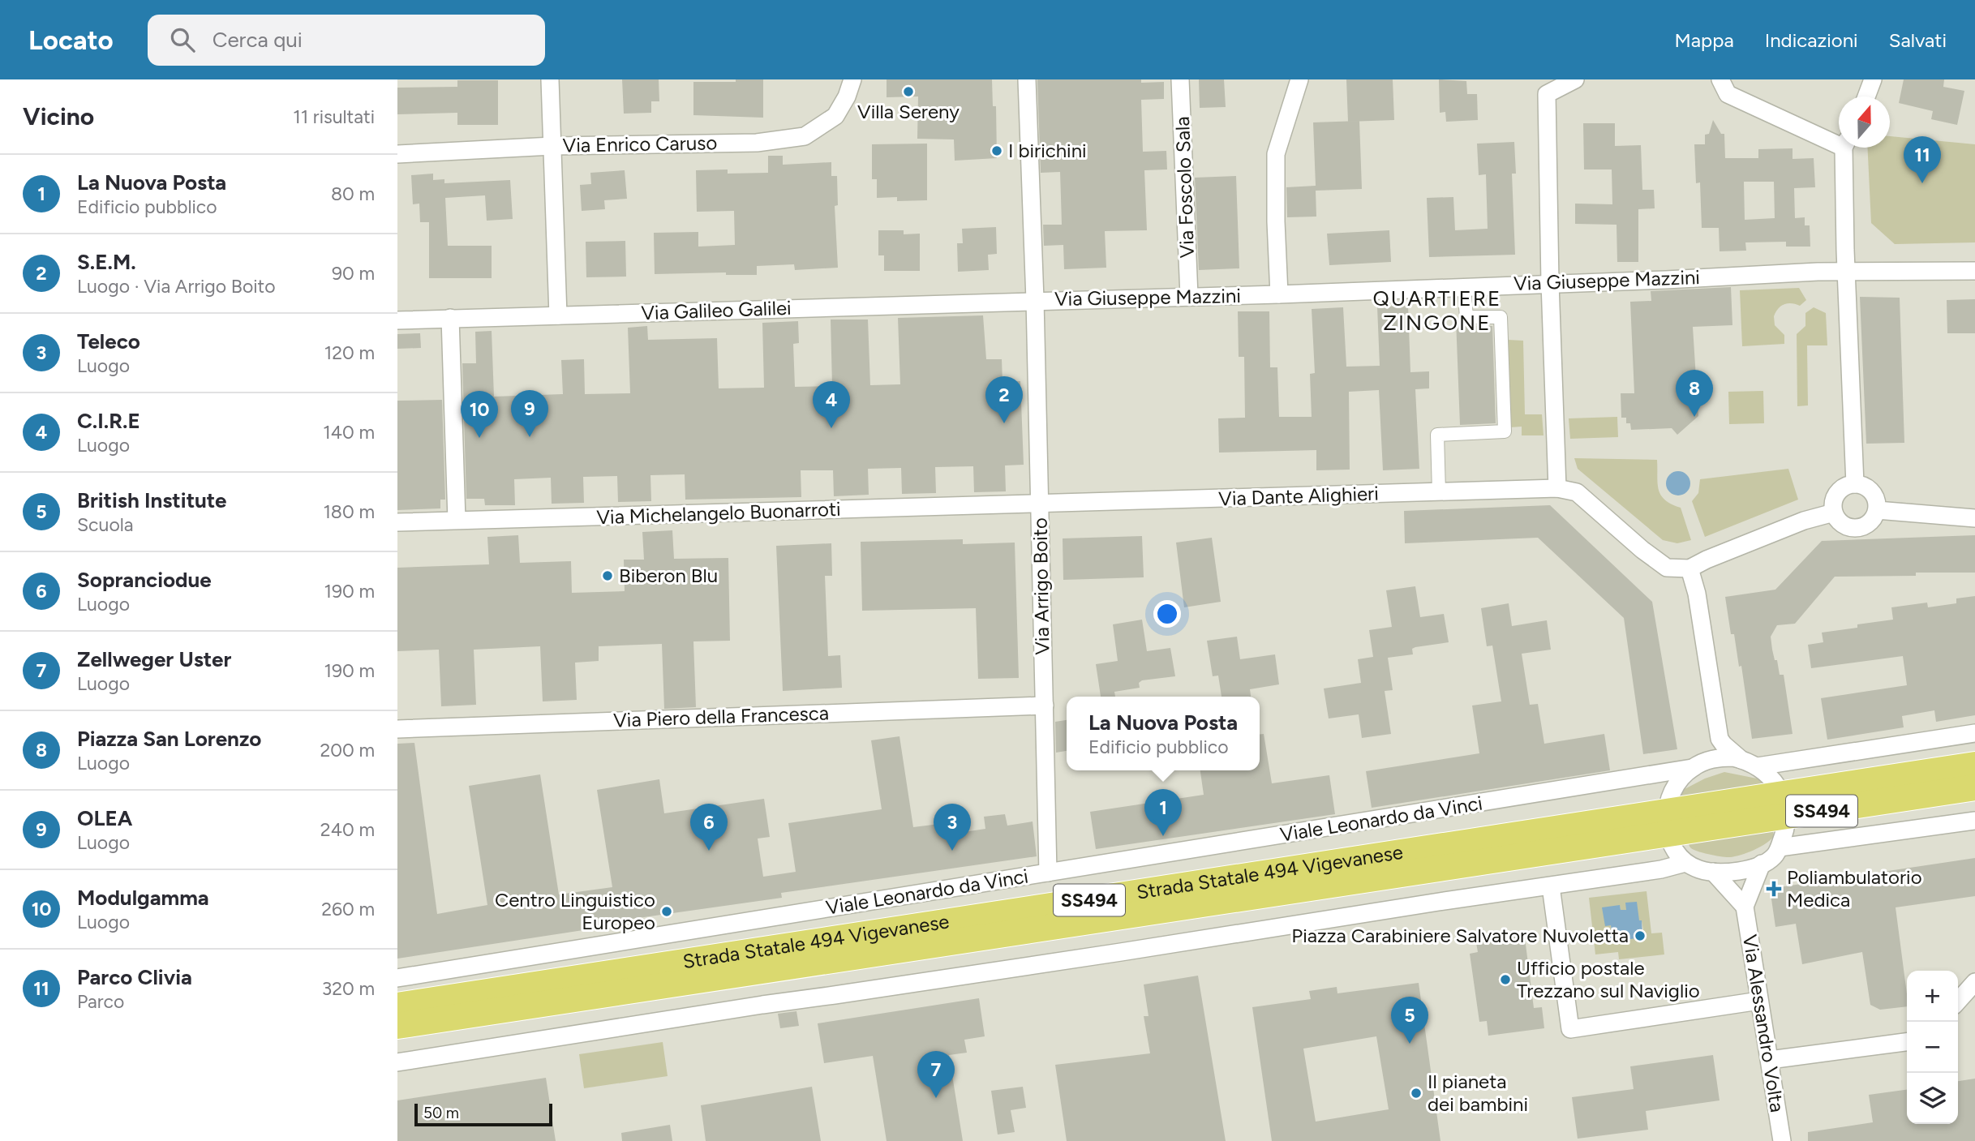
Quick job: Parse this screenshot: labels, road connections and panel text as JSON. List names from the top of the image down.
{
  "streets": {
    "main road": ["SS494", "Strada Statale 494 Vigevanese"],
    "street": [
      "Via Enrico Caruso",
      "Via Foscolo Sala",
      "Via Giuseppe Mazzini",
      "Via Galileo Galilei",
      "Via Dante Alighieri",
      "Via Michelangelo Buonarroti",
      "Via Arrigo Boito",
      "Via Piero della Francesca",
      "Viale Leonardo da Vinci",
      "Via Alessandro Volta"
    ]
  },
  "crossings": [
    ["Via Foscolo Sala", "Via Giuseppe Mazzini"],
    ["Via Giuseppe Mazzini", "Via Galileo Galilei"],
    ["Via Giuseppe Mazzini", "Via Arrigo Boito"],
    ["Via Galileo Galilei", "Via Arrigo Boito"],
    ["Via Dante Alighieri", "Via Michelangelo Buonarroti"],
    ["Via Dante Alighieri", "Via Arrigo Boito"],
    ["Via Michelangelo Buonarroti", "Via Arrigo Boito"],
    ["Via Arrigo Boito", "Via Piero della Francesca"],
    ["Via Arrigo Boito", "Viale Leonardo da Vinci"]
  ],
  "districts": ["QUARTIERE ZINGONE"],
  "places": {
    "other": [
      "Villa Sereny",
      "I birichini",
      "Biberon Blu",
      "Centro Linguistico Europeo",
      "Piazza Carabiniere Salvatore Nuvoletta",
      "Ufficio postale Trezzano sul Naviglio",
      "Il pianeta dei bambini"
    ],
    "health": ["Poliambulatorio Medica"]
  },
  "scale_bar": "50 m",
  "north": "top",
  "page": {
    "header": "Locato",
    "search": "Cerca qui",
    "nav": ["Mappa", "Indicazioni", "Salvati"],
    "heading": ["Vicino", "11 risultati"],
    "pins": [
      "11",
      "8",
      "2",
      "4",
      "9",
      "10",
      "1",
      "3",
      "6",
      "5",
      "7"
    ],
    "list": [
      {
        "mark": "1",
        "name": "La Nuova Posta",
        "note": "Edificio pubblico",
        "value": "80 m"
      },
      {
        "mark": "2",
        "name": "S.E.M.",
        "note": "Luogo · Via Arrigo Boito",
        "value": "90 m"
      },
      {
        "mark": "3",
        "name": "Teleco",
        "note": "Luogo",
        "value": "120 m"
      },
      {
        "mark": "4",
        "name": "C.I.R.E",
        "note": "Luogo",
        "value": "140 m"
      },
      {
        "mark": "5",
        "name": "British Institute",
        "note": "Scuola",
        "value": "180 m"
      },
      {
        "mark": "6",
        "name": "Sopranciodue",
        "note": "Luogo",
        "value": "190 m"
      },
      {
        "mark": "7",
        "name": "Zellweger Uster",
        "note": "Luogo",
        "value": "190 m"
      },
      {
        "mark": "8",
        "name": "Piazza San Lorenzo",
        "note": "Luogo",
        "value": "200 m"
      },
      {
        "mark": "9",
        "name": "OLEA",
        "note": "Luogo",
        "value": "240 m"
      },
      {
        "mark": "10",
        "name": "Modulgamma",
        "note": "Luogo",
        "value": "260 m"
      },
      {
        "mark": "11",
        "name": "Parco Clivia",
        "note": "Parco",
        "value": "320 m"
      }
    ],
    "popup": ["La Nuova Posta", "Edificio pubblico"],
    "map_buttons": ["+", "−"],
    "scale": "50 m"
  }
}
